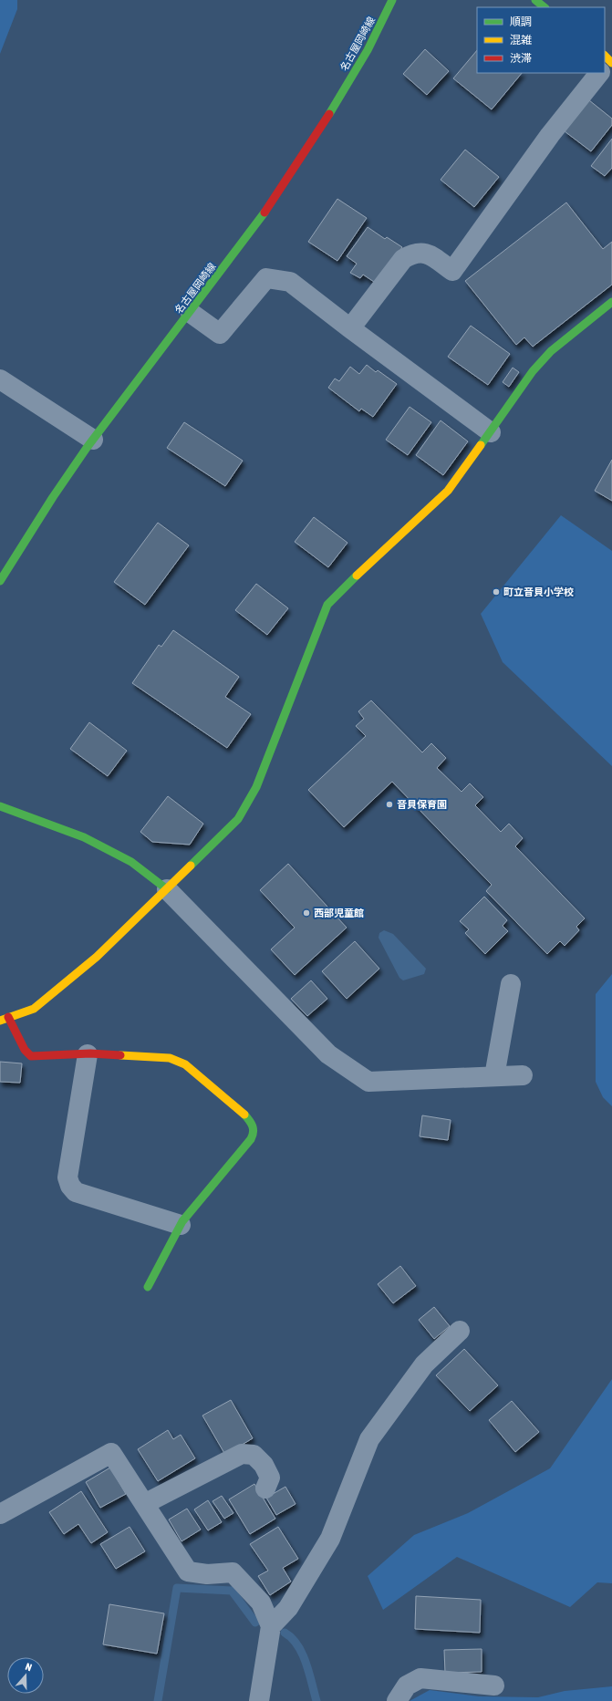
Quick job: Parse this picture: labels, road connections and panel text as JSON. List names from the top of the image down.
{
  "streets": {
    "street": ["名古屋岡崎線"]
  },
  "places": ["町立音貝小学校", "音貝保育園", "西部児童館"],
  "legend": ["順調", "混雑", "渋滞"],
  "north": "top"
}
